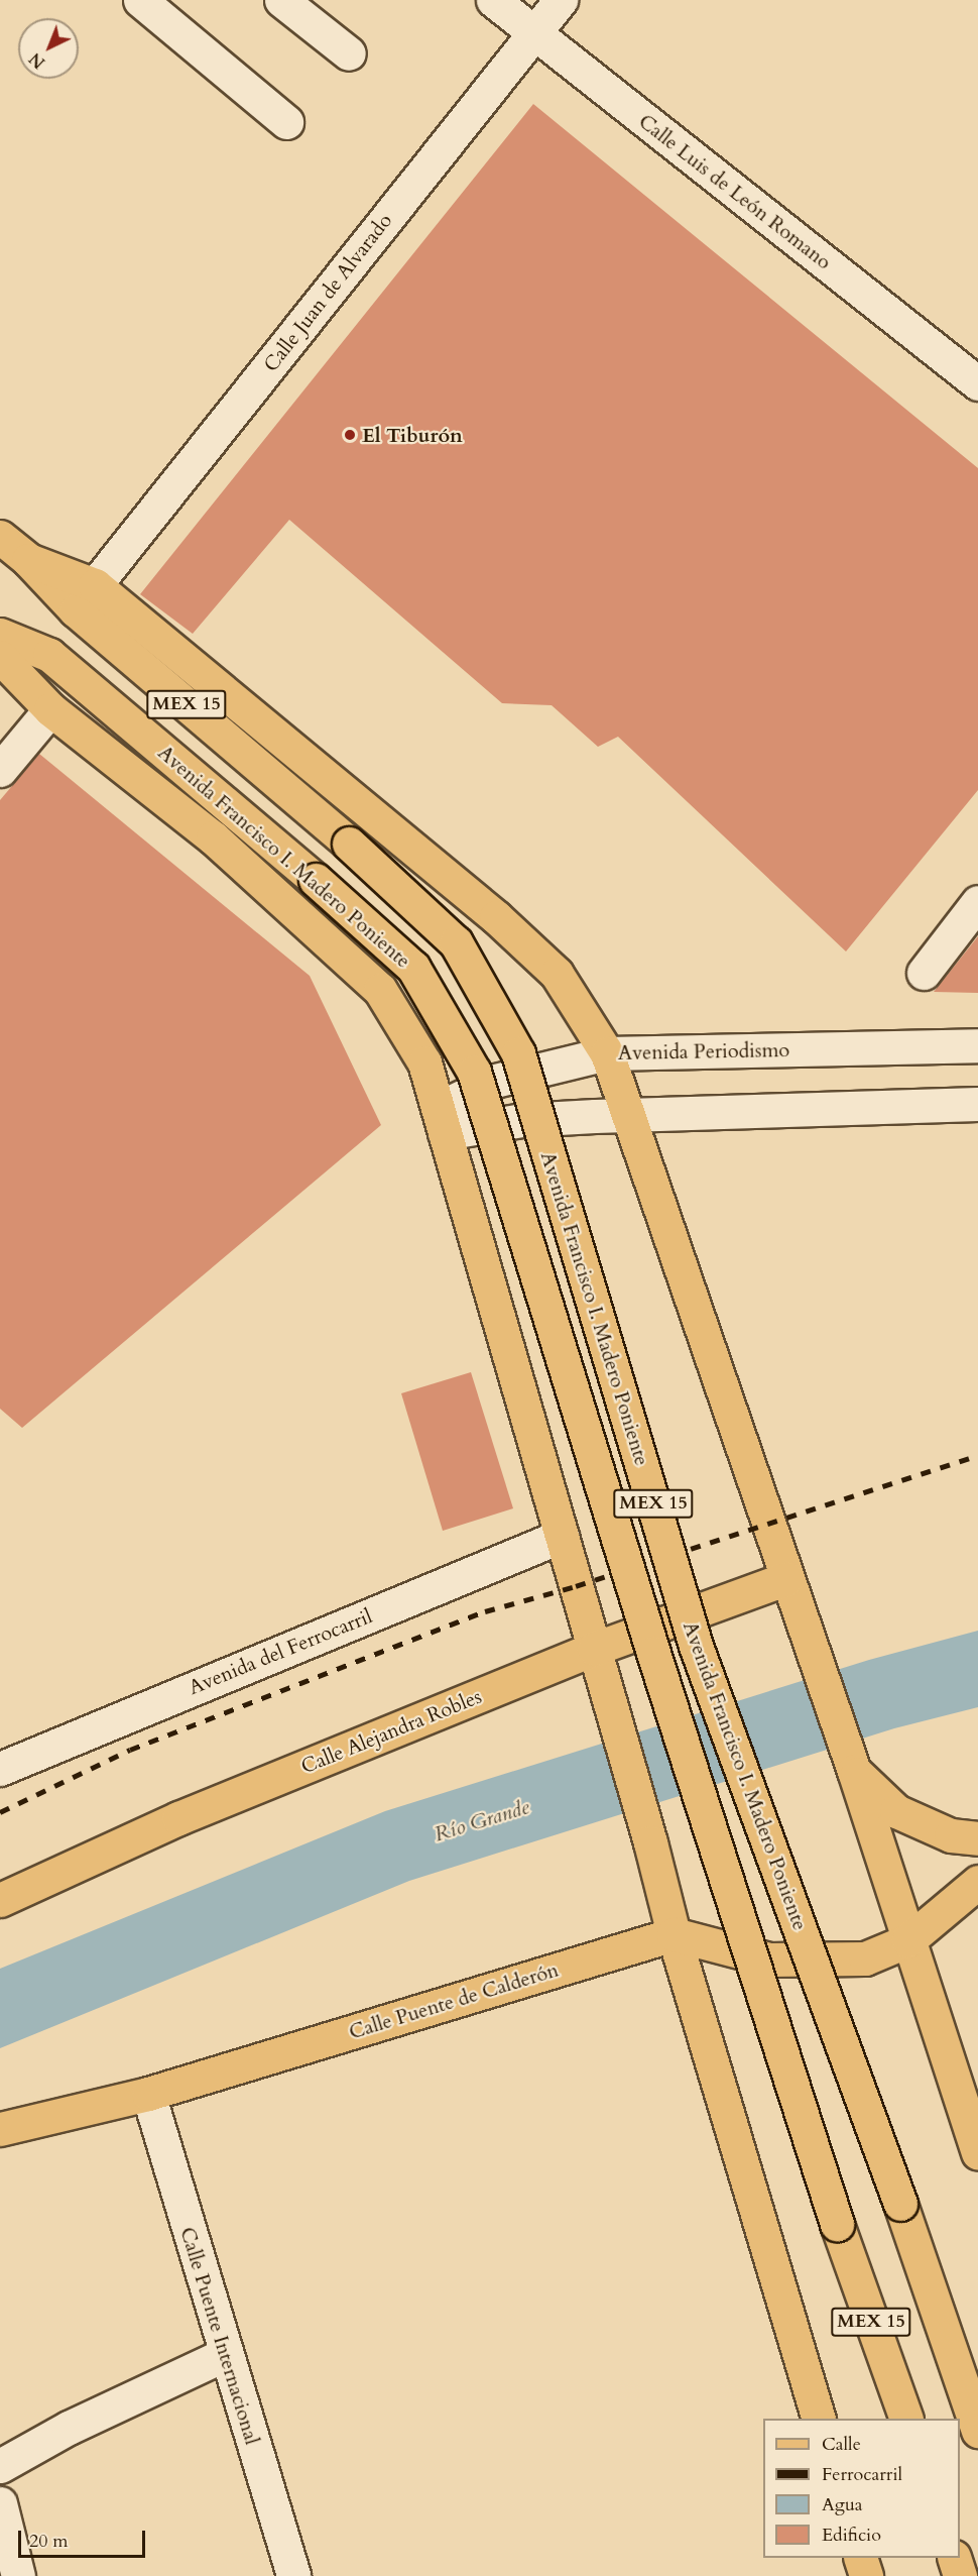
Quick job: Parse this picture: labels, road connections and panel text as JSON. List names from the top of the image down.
{
  "streets": {
    "main road": [
      "MEX 15",
      "Avenida Francisco I. Madero Poniente",
      "Calle Alejandra Robles",
      "Calle Puente de Calderón"
    ],
    "street": [
      "Calle Luis de León Romano",
      "Calle Juan de Alvarado",
      "Avenida Periodismo",
      "Avenida del Ferrocarril",
      "Calle Puente Internacional"
    ]
  },
  "crossings": [
    ["Calle Luis de León Romano", "Calle Juan de Alvarado"],
    ["Calle Juan de Alvarado", "Avenida Francisco I. Madero Poniente"],
    ["Avenida Francisco I. Madero Poniente", "Avenida Periodismo"],
    ["Avenida Francisco I. Madero Poniente", "Avenida del Ferrocarril"],
    ["Avenida Francisco I. Madero Poniente", "Calle Alejandra Robles"],
    ["Avenida Francisco I. Madero Poniente", "Calle Puente de Calderón"],
    ["Calle Puente de Calderón", "Calle Puente Internacional"]
  ],
  "water": ["Río Grande"],
  "places": ["El Tiburón"],
  "legend": [
    "Calle",
    "Ferrocarril",
    "Agua",
    "Edificio"
  ],
  "scale_bar": "20 m",
  "north": "bottom left"
}
